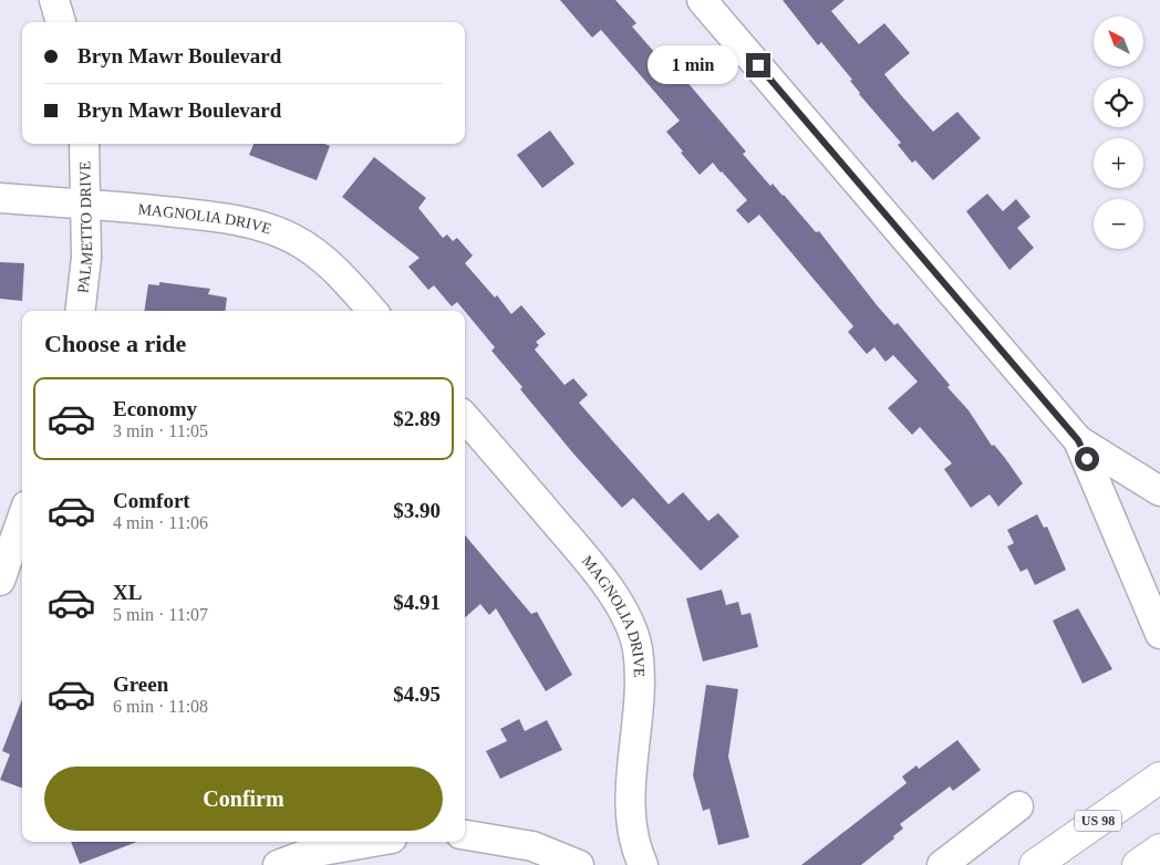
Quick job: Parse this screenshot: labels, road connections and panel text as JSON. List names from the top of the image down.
{
  "streets": {
    "highway": ["US 98"],
    "street": ["MAGNOLIA DRIVE", "PALMETTO DRIVE"]
  },
  "crossings": [
    ["MAGNOLIA DRIVE", "PALMETTO DRIVE"]
  ],
  "north": "top left",
  "page": {
    "map_buttons": ["+", "−"],
    "banner": ["Bryn Mawr Boulevard", "Bryn Mawr Boulevard"],
    "bubble": "1 min",
    "heading": "Choose a ride",
    "list": [
      {
        "name": "Economy",
        "note": "3 min · 11:05",
        "value": "$2.89"
      },
      {
        "name": "Comfort",
        "note": "4 min · 11:06",
        "value": "$3.90"
      },
      {
        "name": "XL",
        "note": "5 min · 11:07",
        "value": "$4.91"
      },
      {
        "name": "Green",
        "note": "6 min · 11:08",
        "value": "$4.95"
      }
    ],
    "buttons": "Confirm"
  }
}
